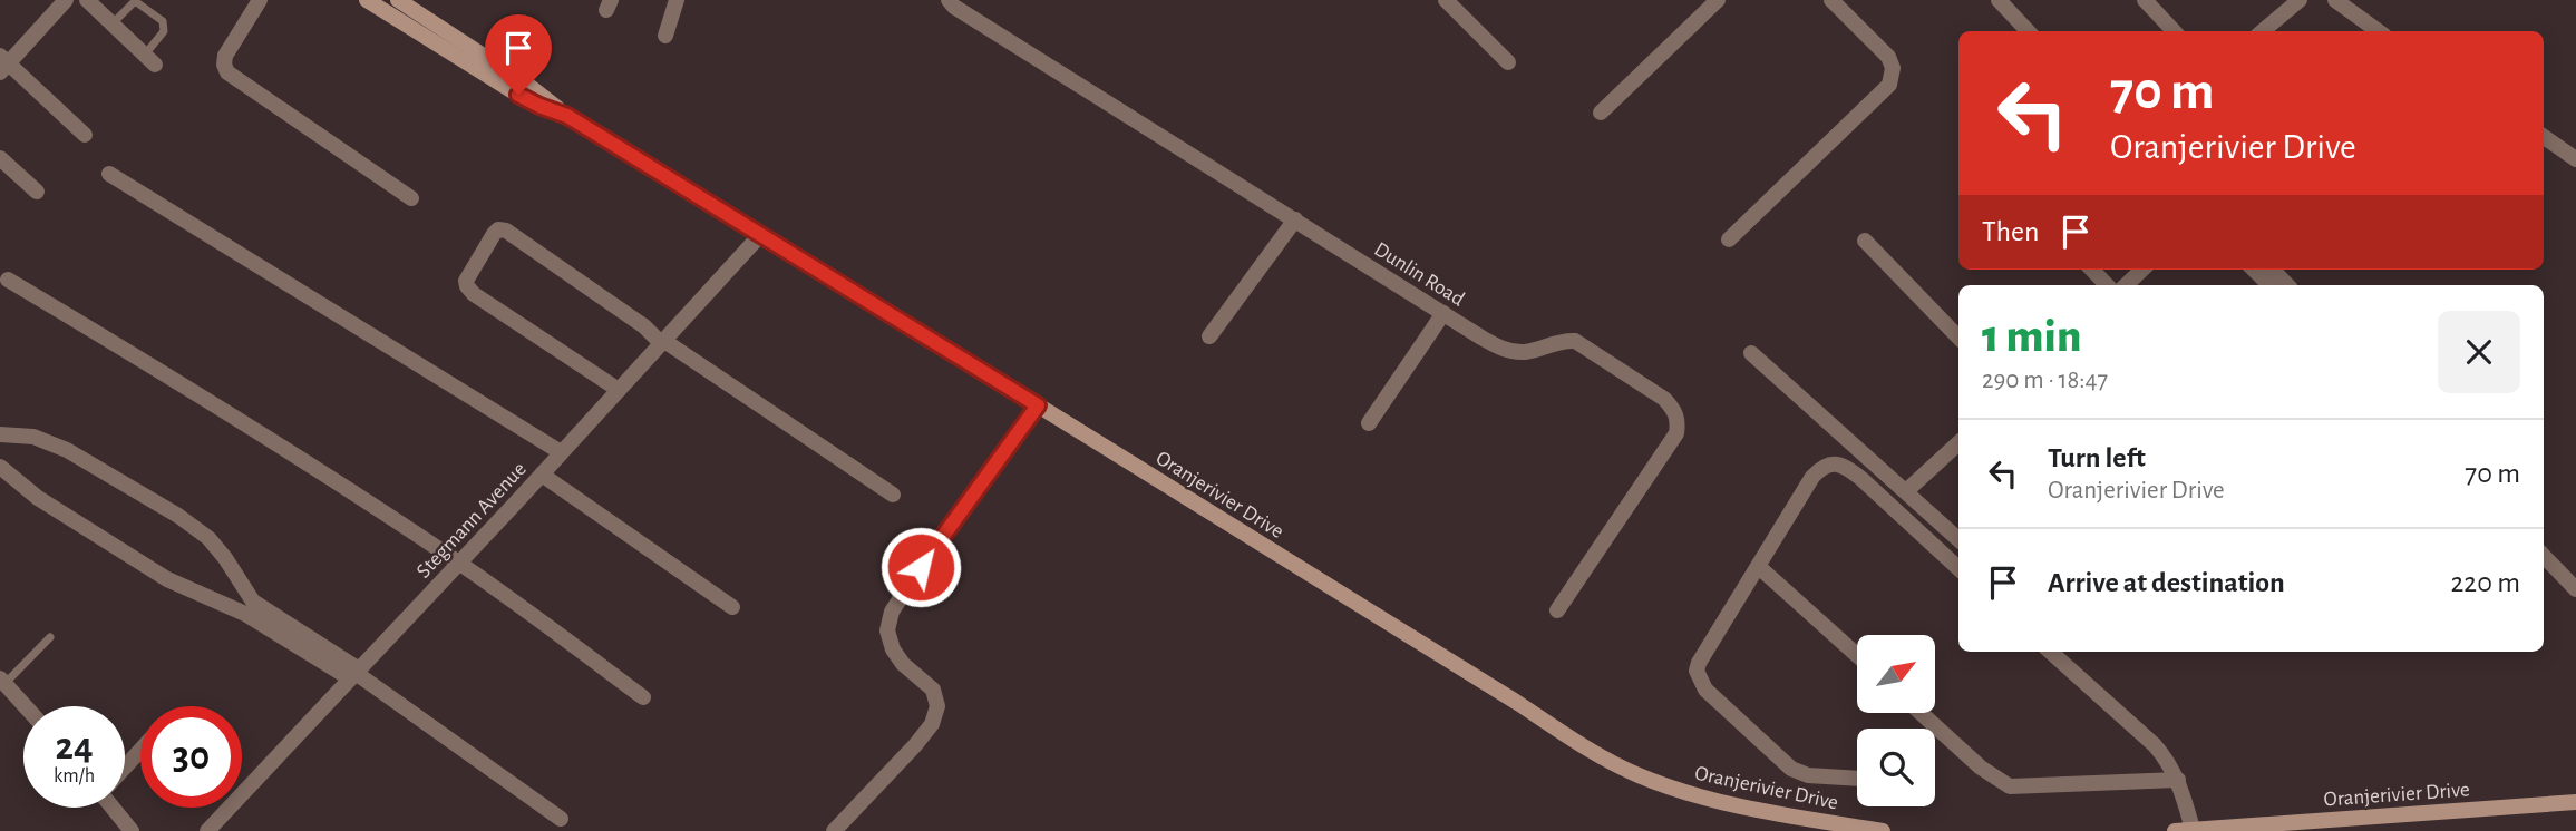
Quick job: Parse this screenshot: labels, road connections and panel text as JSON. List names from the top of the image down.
{
  "streets": {
    "street": ["Dunlin Road", "Oranjerivier Drive", "Stegmann Avenue"]
  },
  "crossings": [
    ["Oranjerivier Drive", "Stegmann Avenue"]
  ],
  "north": "top right",
  "page": {
    "turn": ["70 m", "Oranjerivier Drive"],
    "then": "Then",
    "heading": ["1 min", "290 m · 18:47"],
    "list": [
      {
        "name": "Turn left",
        "note": "Oranjerivier Drive",
        "value": "70 m"
      },
      {
        "name": "Arrive at destination",
        "value": "220 m"
      }
    ],
    "speed": "24 km/h",
    "limit": "30"
  }
}
